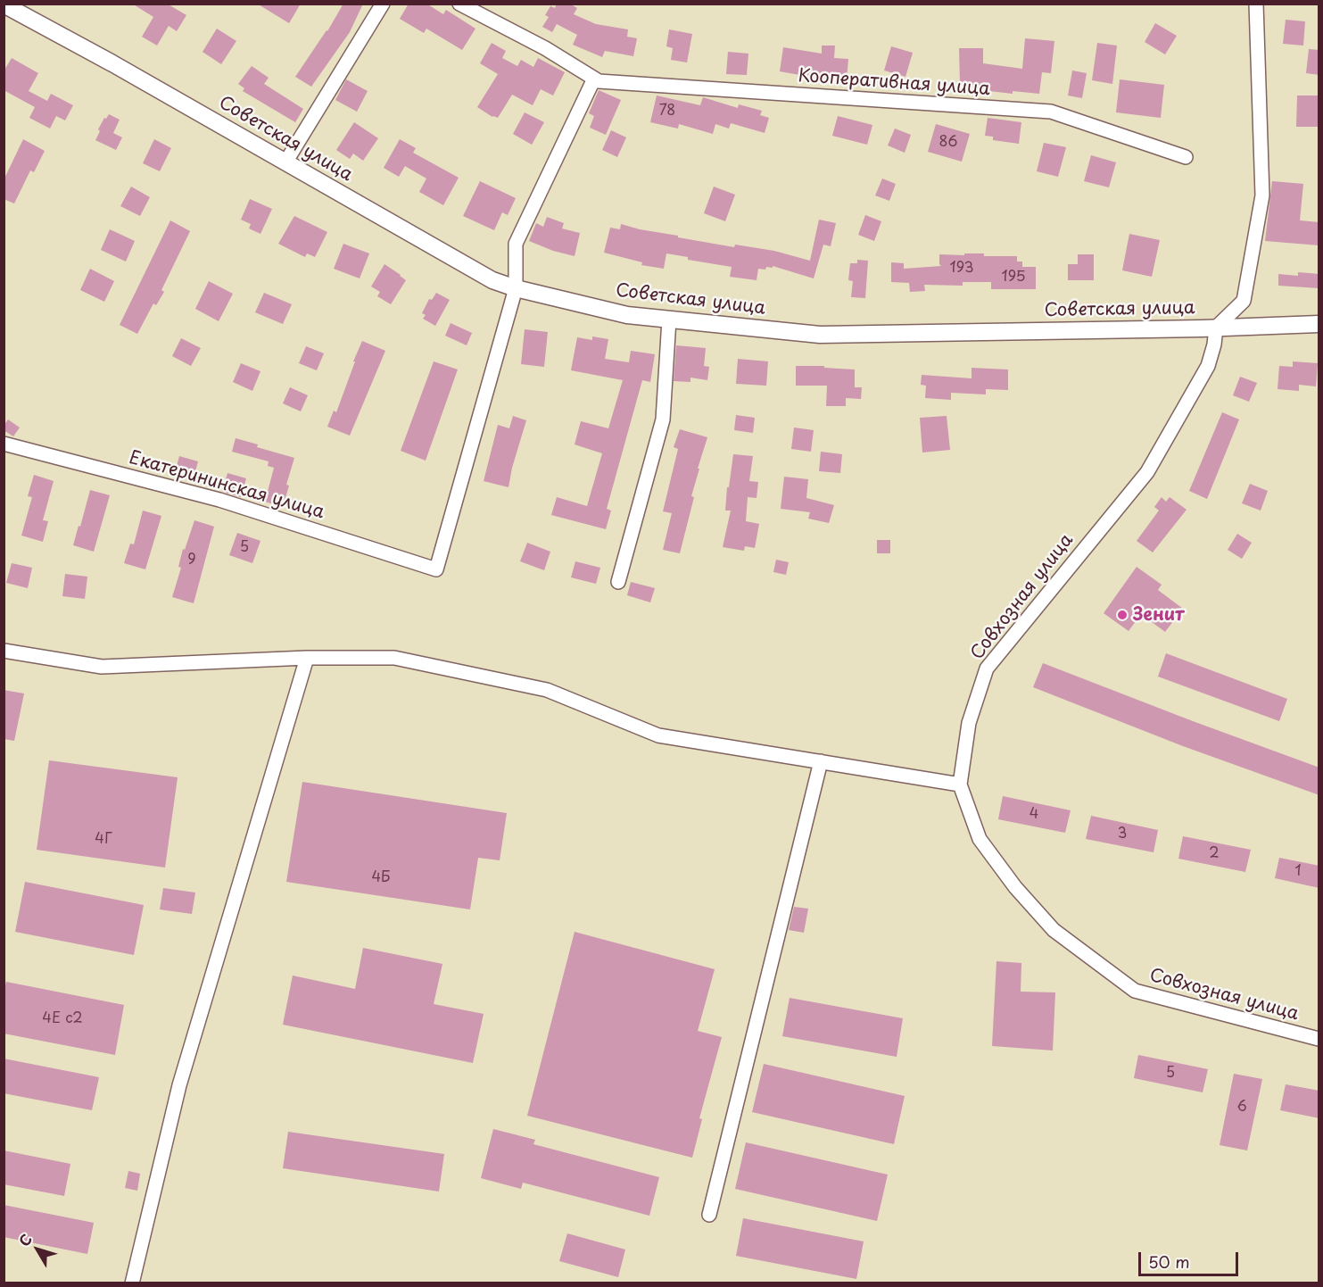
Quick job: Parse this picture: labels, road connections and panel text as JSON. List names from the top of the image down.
{
  "streets": {
    "street": [
      "Кооперативная улица",
      "Советская улица",
      "Екатерининская улица",
      "Совхозная улица"
    ]
  },
  "crossings": [
    ["Советская улица", "Екатерининская улица"],
    ["Советская улица", "Совхозная улица"]
  ],
  "places": ["Зенит"],
  "house_numbers": [
    "78",
    "86",
    "193",
    "195",
    "5",
    "9",
    "4",
    "3",
    "4Г",
    "2",
    "1",
    "4Б",
    "4Е с2",
    "5",
    "6"
  ],
  "scale_bar": "50 m",
  "north": "top left"
}
